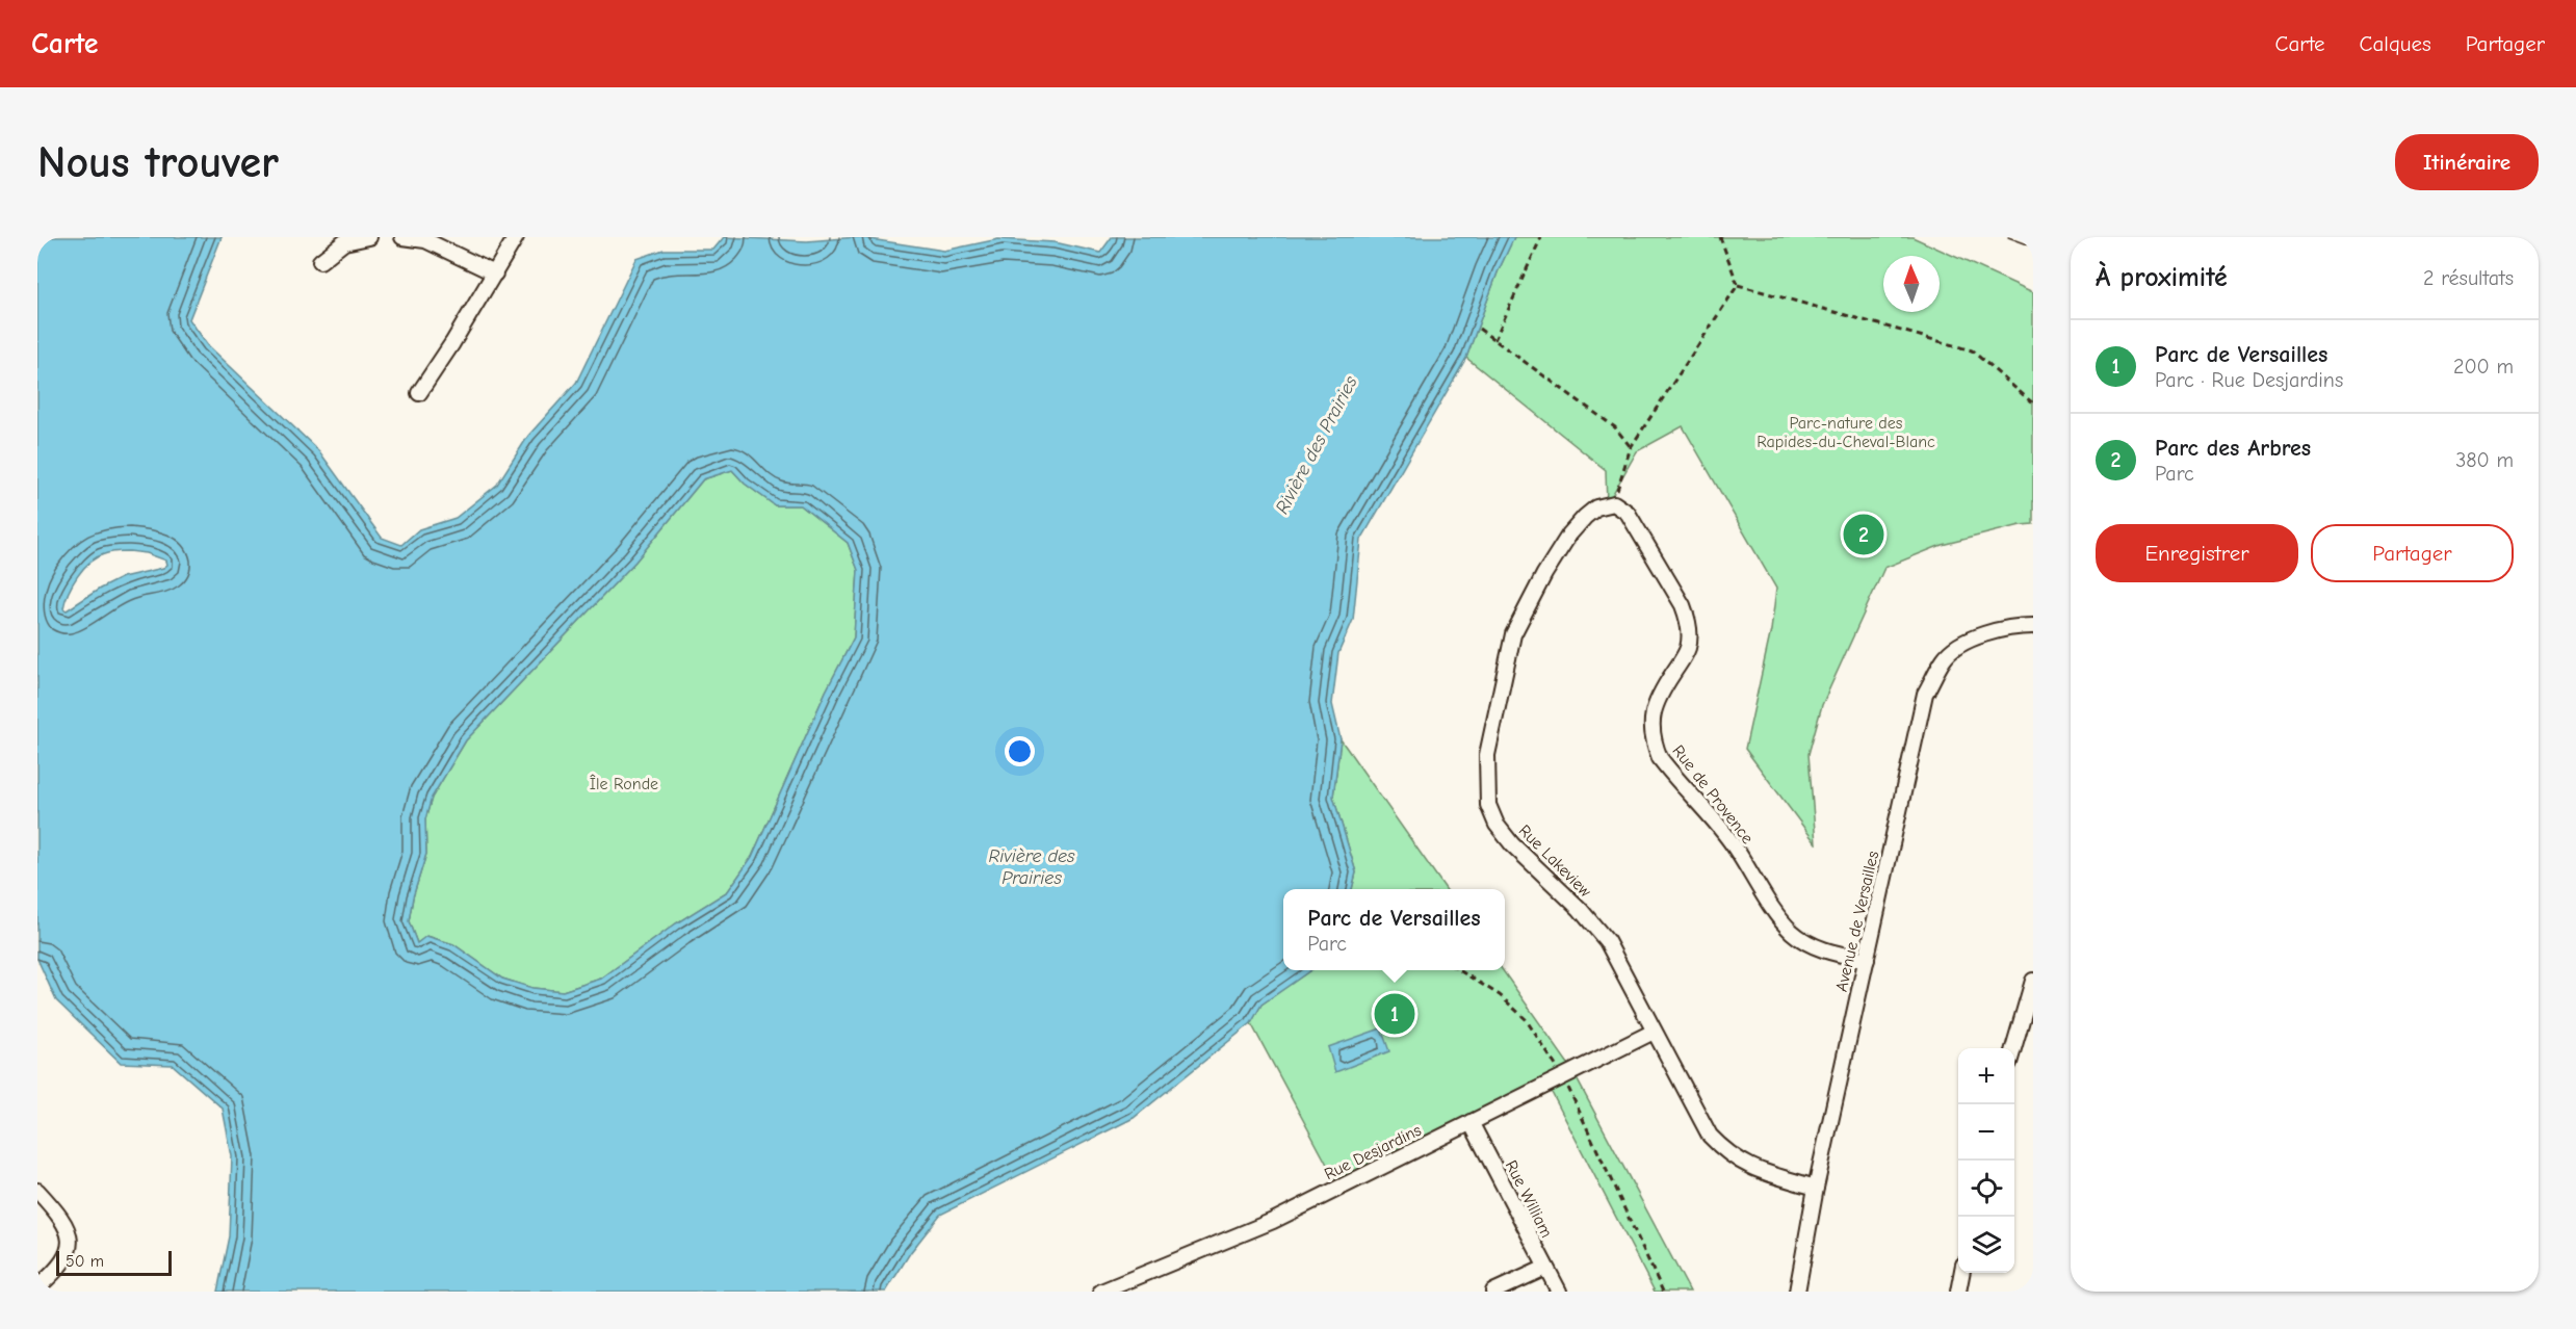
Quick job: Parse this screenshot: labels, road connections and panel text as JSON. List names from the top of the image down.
{
  "streets": {
    "street": [
      "Rue de Provence",
      "Rue Lakeview",
      "Avenue de Versailles",
      "Rue Desjardins",
      "Rue William"
    ]
  },
  "crossings": [
    ["Rue de Provence", "Rue Lakeview"],
    ["Rue de Provence", "Avenue de Versailles"],
    ["Rue Lakeview", "Avenue de Versailles"],
    ["Rue Lakeview", "Rue Desjardins"],
    ["Rue Desjardins", "Rue William"]
  ],
  "water": ["Rivière des Prairies"],
  "parks": ["Parc-nature des Rapides-du-Cheval-Blanc", "Île Ronde"],
  "scale_bar": "50 m",
  "north": "top",
  "page": {
    "header": "Carte",
    "nav": ["Carte", "Calques", "Partager"],
    "buttons": [
      "Itinéraire",
      ["Enregistrer", "Partager"]
    ],
    "title": "Nous trouver",
    "heading": ["À proximité", "2 résultats"],
    "list": [
      {
        "mark": "1",
        "name": "Parc de Versailles",
        "note": "Parc · Rue Desjardins",
        "value": "200 m"
      },
      {
        "mark": "2",
        "name": "Parc des Arbres",
        "note": "Parc",
        "value": "380 m"
      }
    ],
    "pins": ["2", "1"],
    "popup": ["Parc de Versailles", "Parc"],
    "map_buttons": ["+", "−"],
    "scale": "50 m"
  }
}
